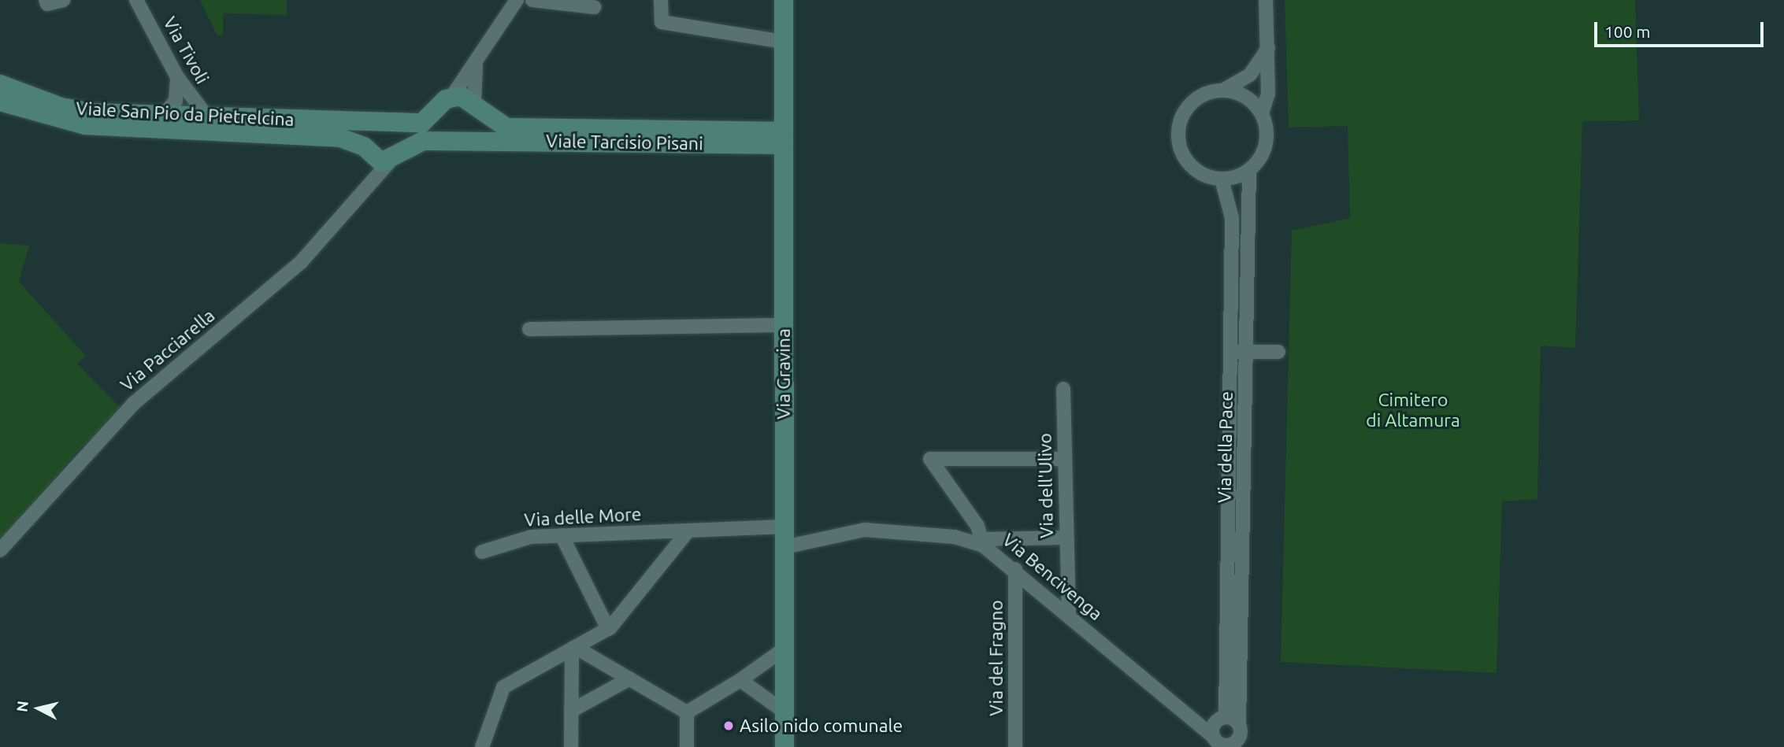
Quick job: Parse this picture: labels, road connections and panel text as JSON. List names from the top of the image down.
{
  "streets": {
    "main road": ["Viale San Pio da Pietrelcina", "Viale Tarcisio Pisani", "Via Gravina"],
    "street": [
      "Via Tivoli",
      "Via Pacciarella",
      "Via della Pace",
      "Via dell'Ulivo",
      "Via delle More",
      "Via Bencivenga",
      "Via del Fragno"
    ]
  },
  "crossings": [
    ["Via Tivoli", "Viale San Pio da Pietrelcina"],
    ["Viale San Pio da Pietrelcina", "Viale Tarcisio Pisani"],
    ["Viale San Pio da Pietrelcina", "Via Pacciarella"],
    ["Viale Tarcisio Pisani", "Via Pacciarella"],
    ["Viale Tarcisio Pisani", "Via Gravina"],
    ["Via Gravina", "Via delle More"],
    ["Via Gravina", "Via Bencivenga"],
    ["Via della Pace", "Via Bencivenga"],
    ["Via dell'Ulivo", "Via Bencivenga"],
    ["Via Bencivenga", "Via del Fragno"]
  ],
  "parks": ["Cimitero di Altamura"],
  "places": ["Asilo nido comunale"],
  "scale_bar": "100 m",
  "north": "left"
}
